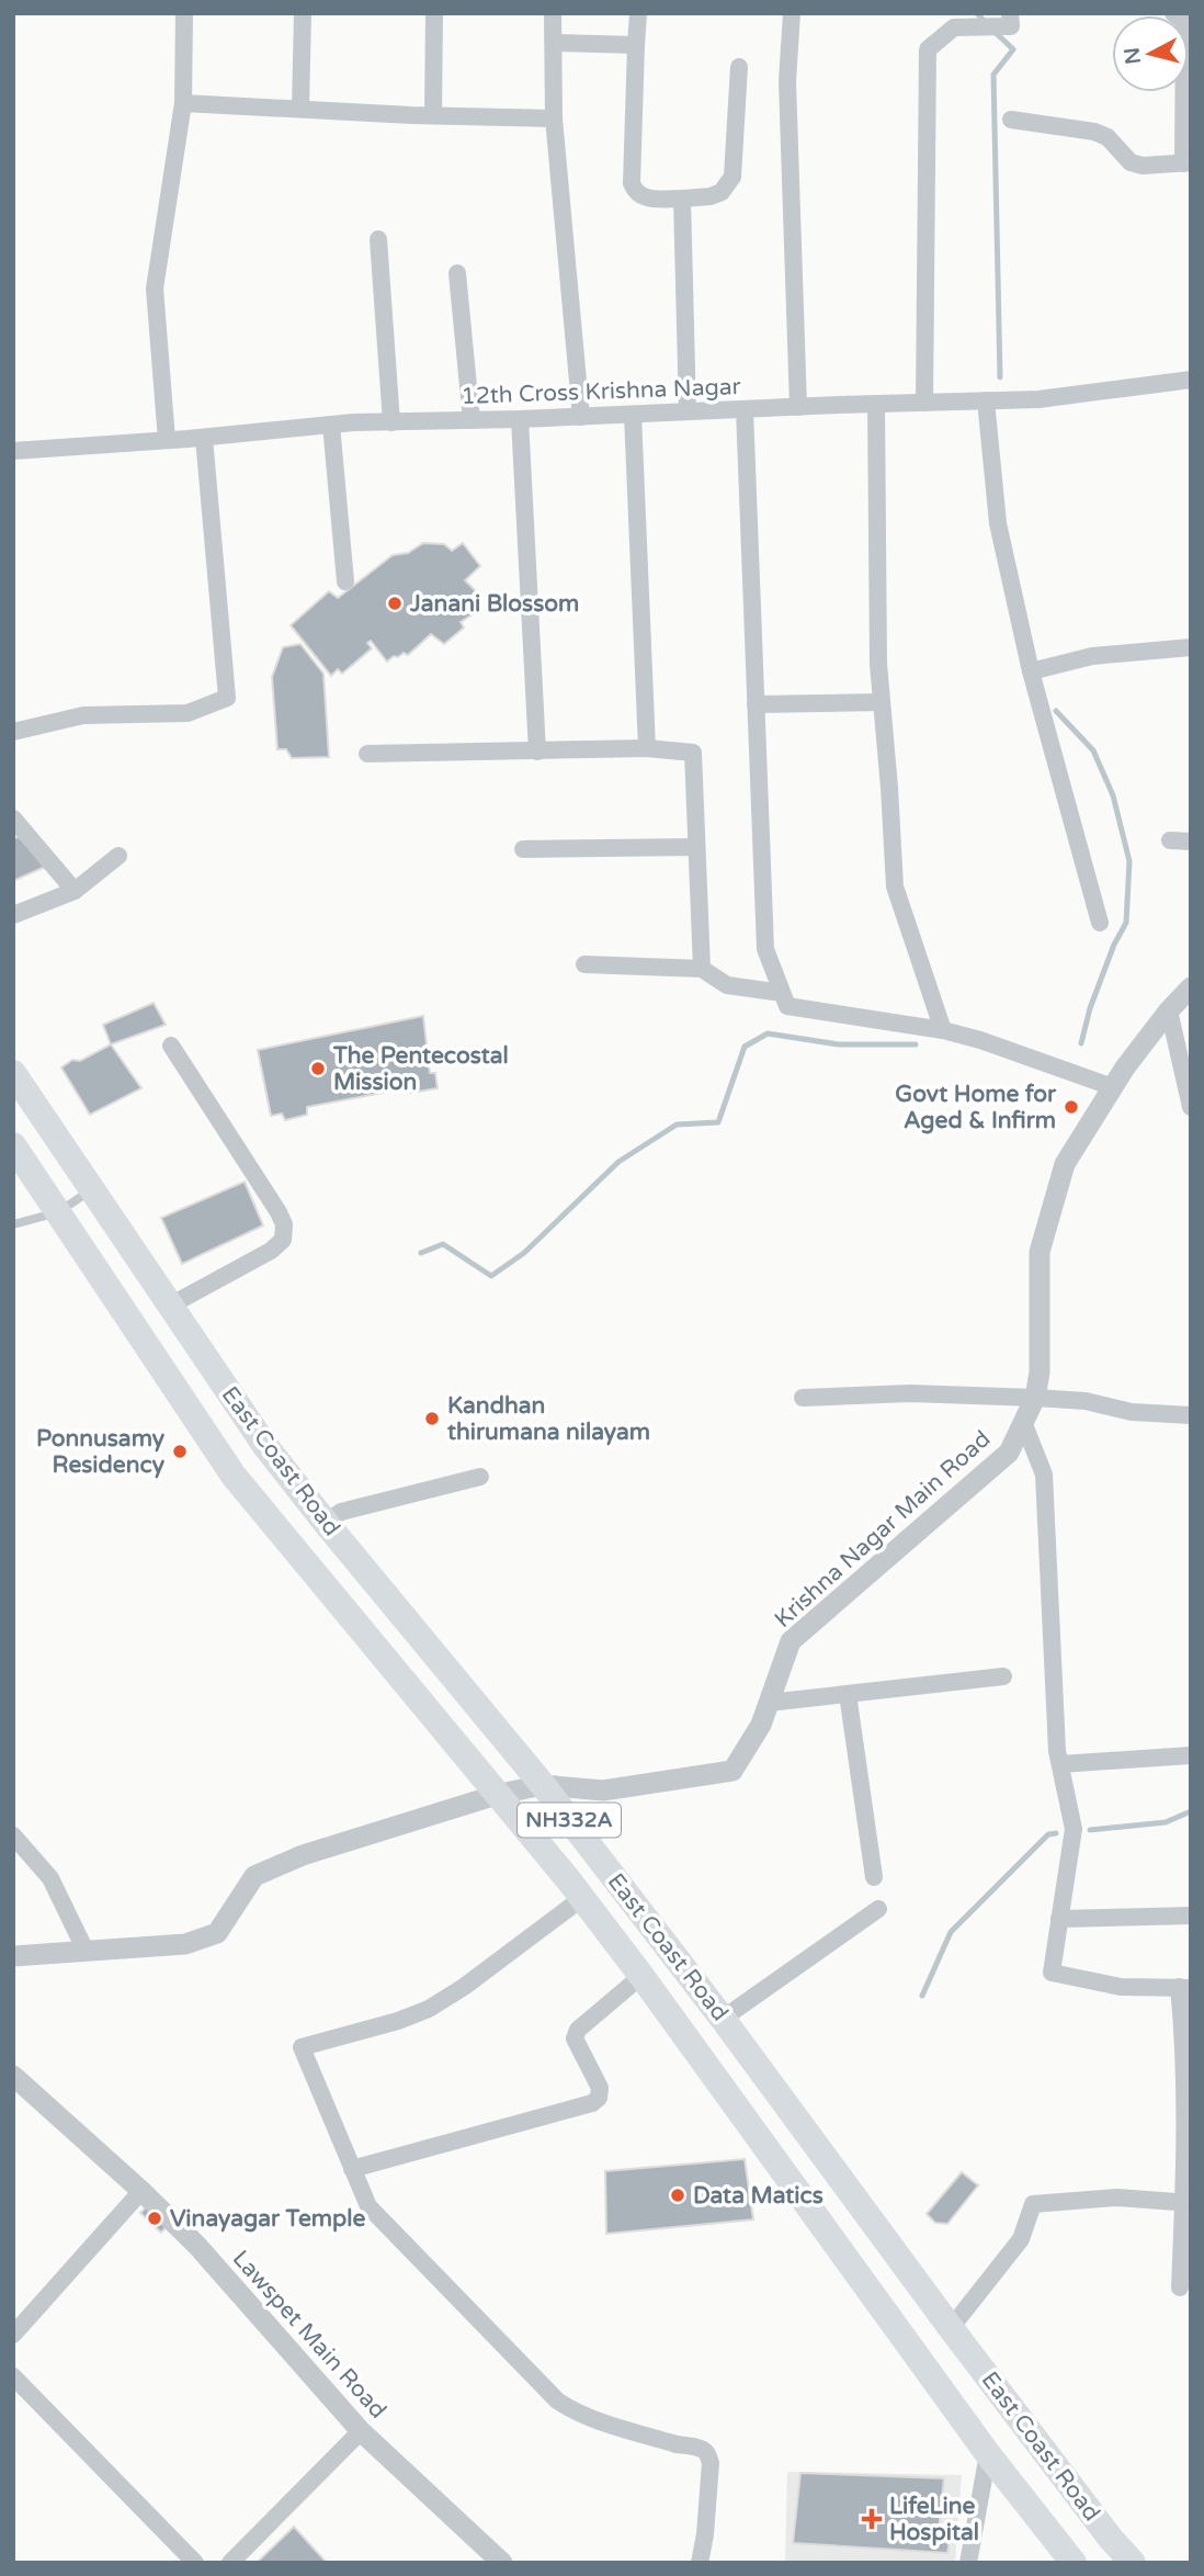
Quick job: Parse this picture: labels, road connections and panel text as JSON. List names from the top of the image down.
{
  "streets": {
    "highway": ["East Coast Road", "NH332A"],
    "street": ["12th Cross Krishna Nagar", "Krishna Nagar Main Road", "Lawspet Main Road"]
  },
  "crossings": [
    ["East Coast Road", "Krishna Nagar Main Road"]
  ],
  "places": {
    "other": [
      "Janani Blossom",
      "The Pentecostal Mission",
      "Govt Home for Aged & Infirm",
      "Kandhan thirumana nilayam",
      "Ponnusamy Residency",
      "Data Matics",
      "Vinayagar Temple"
    ],
    "health": ["LifeLine Hospital"]
  },
  "north": "left"
}
